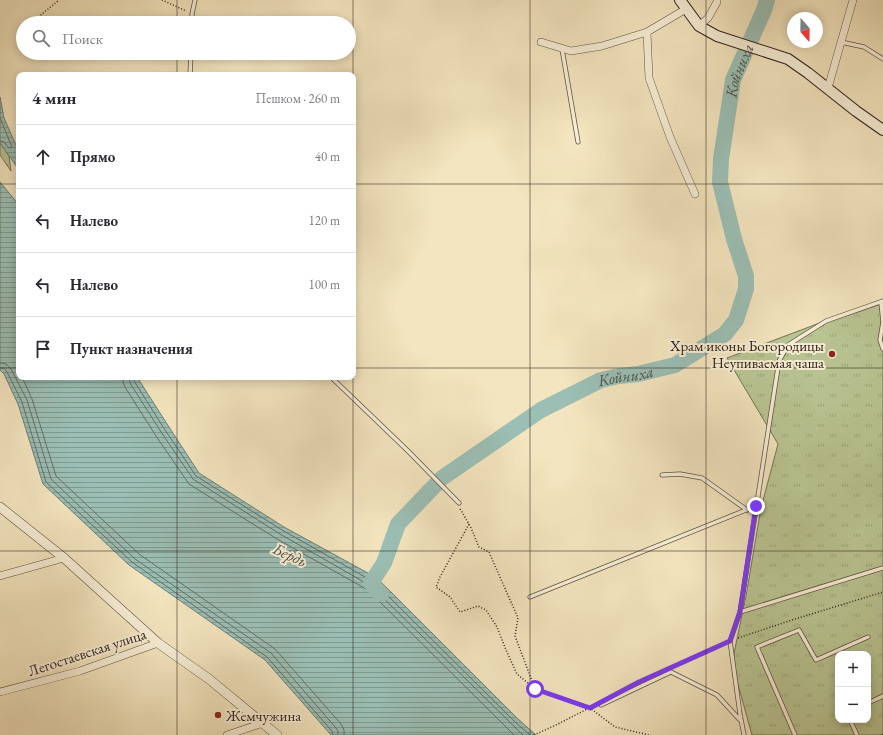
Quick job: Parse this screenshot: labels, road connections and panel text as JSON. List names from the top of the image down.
{
  "streets": {
    "street": ["Легостаевская улица"]
  },
  "water": ["Койниха", "Бердь"],
  "places": ["Храм иконы Богородицы Неупиваемая чаша", "Жемчужина"],
  "north": "bottom",
  "page": {
    "search": "Поиск",
    "heading": ["4 мин", "Пешком · 260 m"],
    "list": [
      ["Прямо", "40 m"],
      ["Налево", "120 m"],
      ["Налево", "100 m"],
      "Пункт назначения"
    ],
    "map_buttons": ["+", "−"]
  }
}
